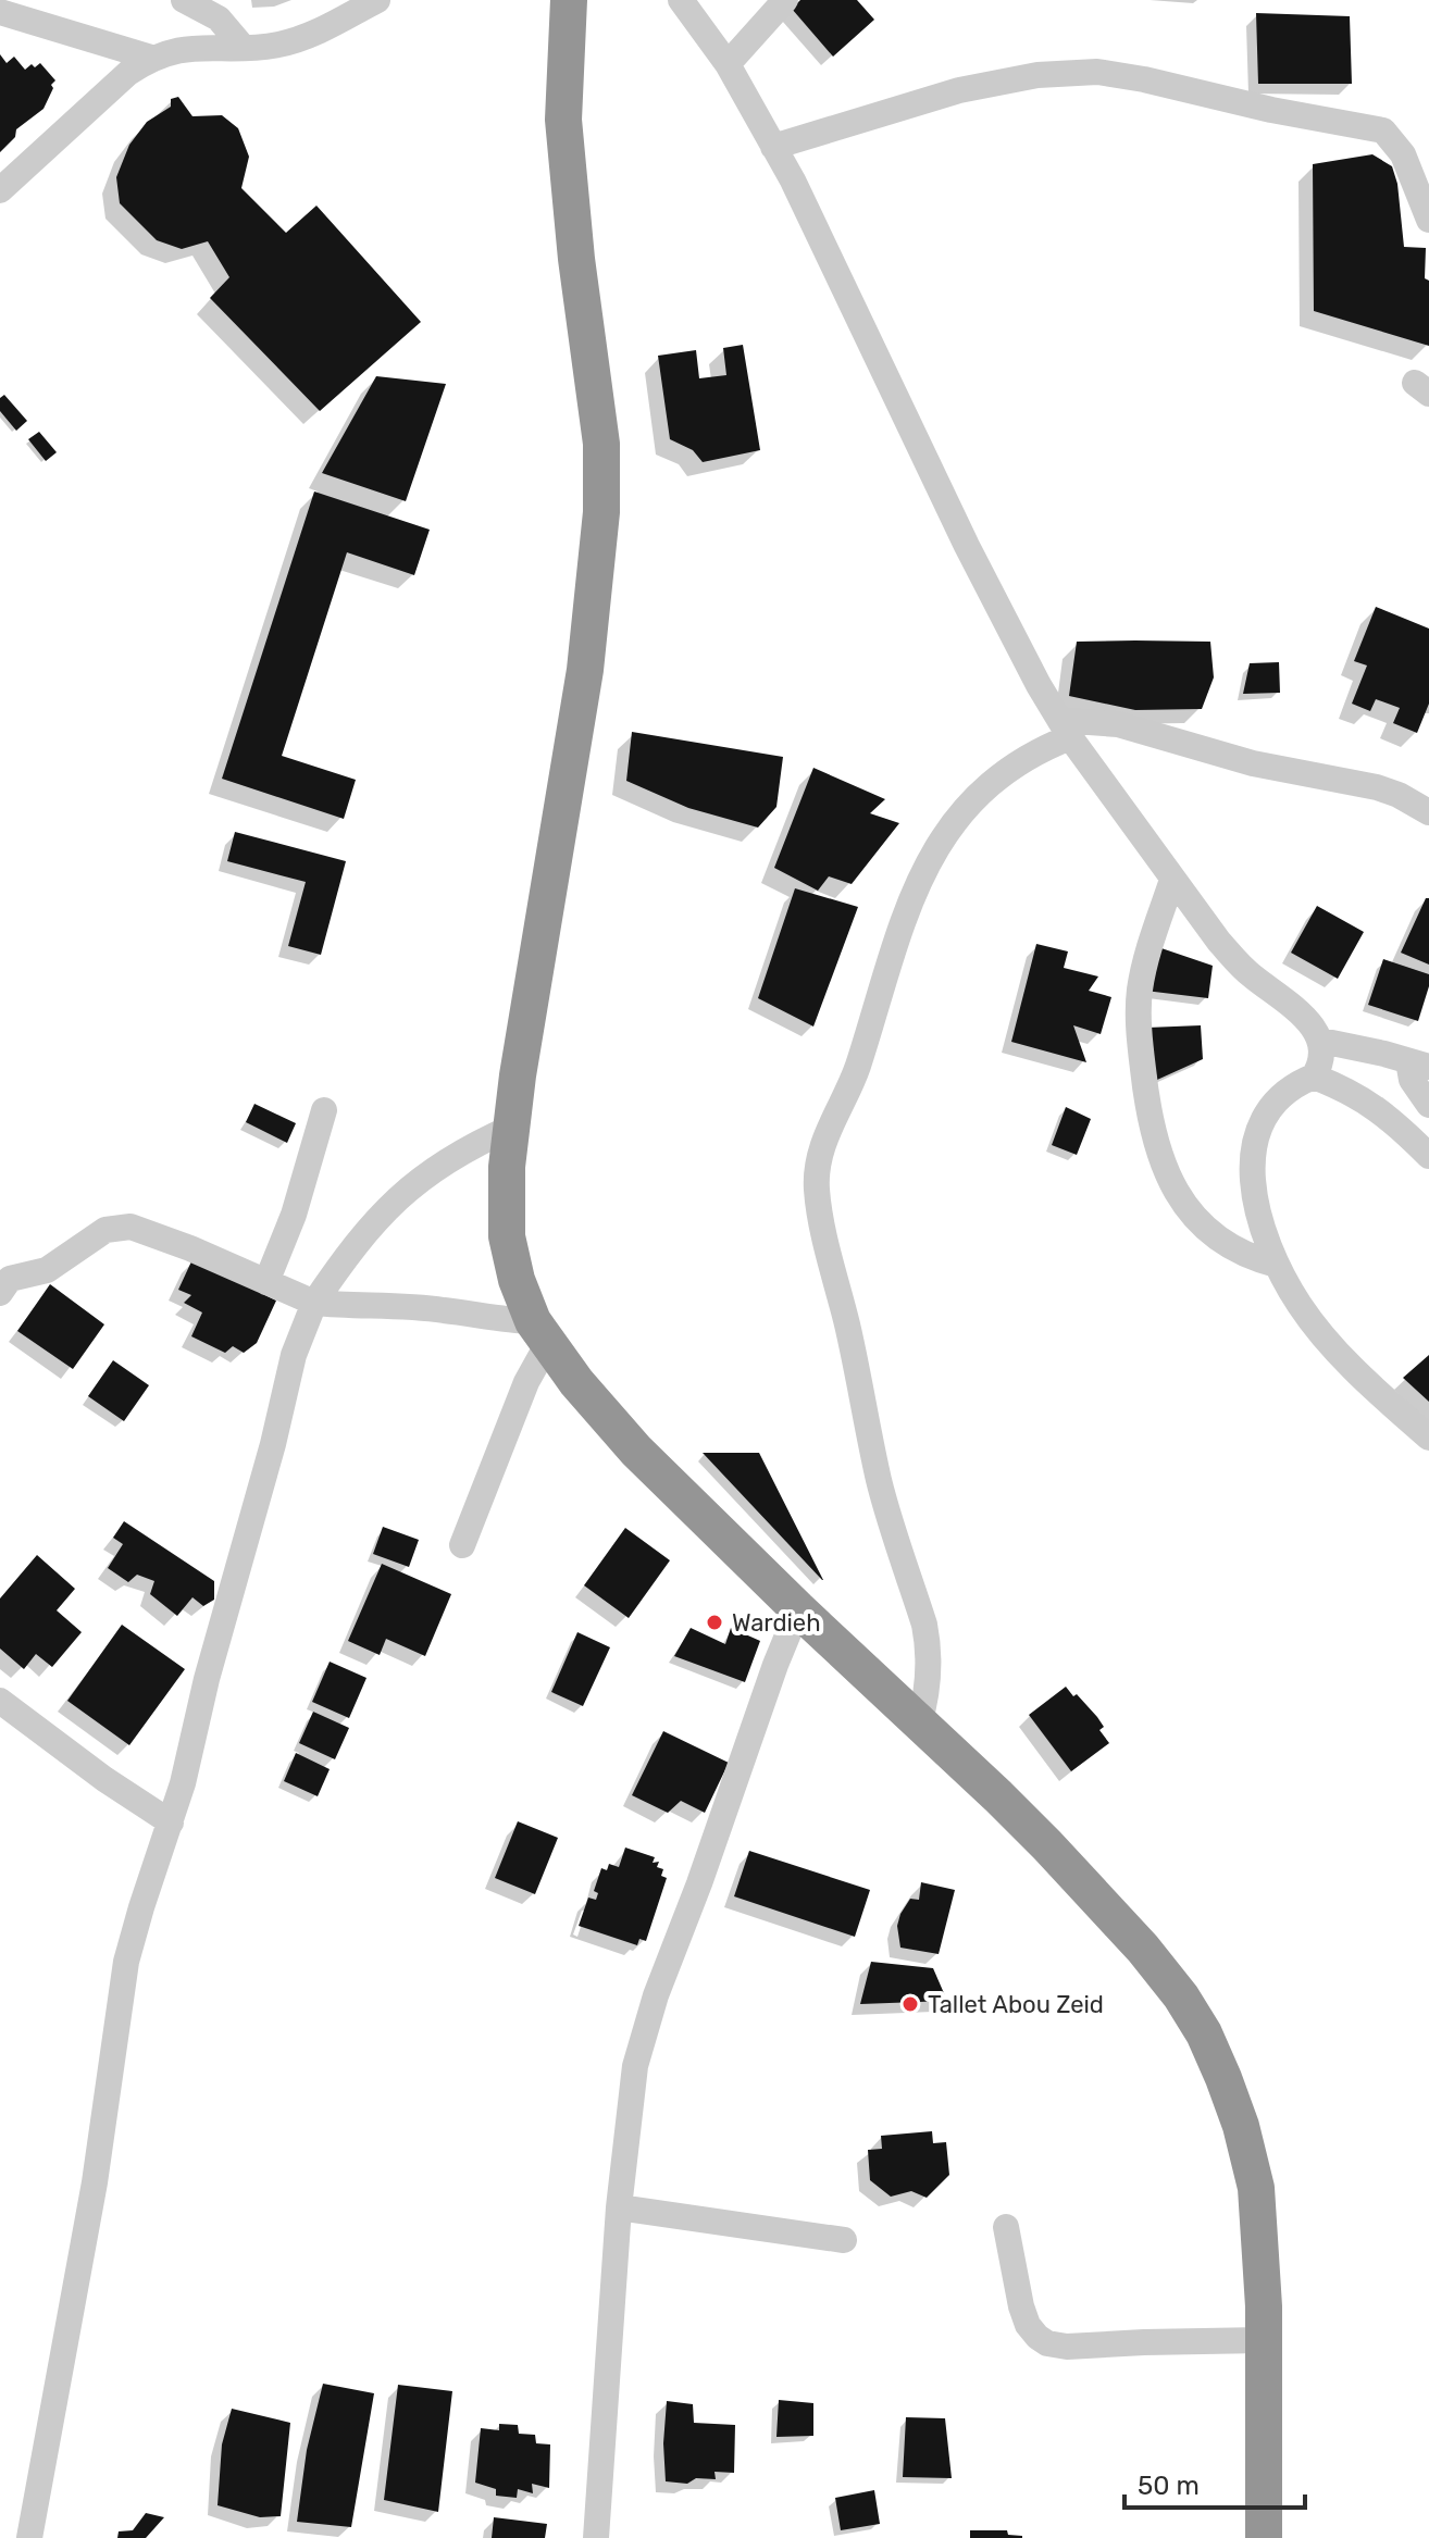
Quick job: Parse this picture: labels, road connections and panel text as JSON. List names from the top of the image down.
{
  "places": ["Wardieh", "Tallet Abou Zeid"],
  "scale_bar": "50 m"
}
